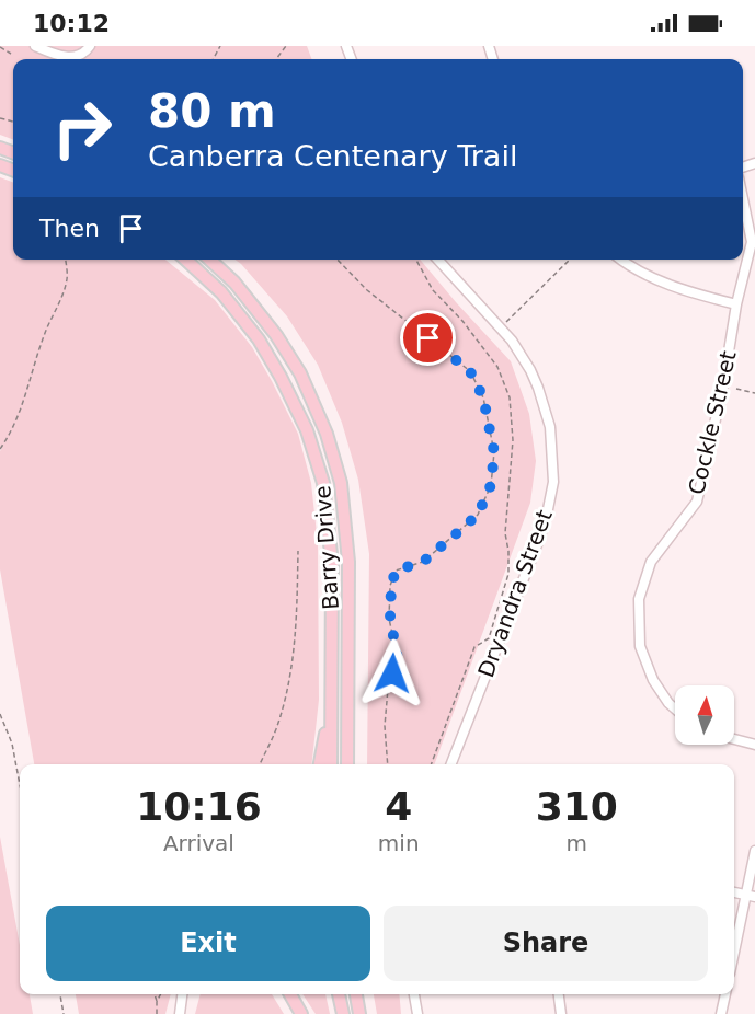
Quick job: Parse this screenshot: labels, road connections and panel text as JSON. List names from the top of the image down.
{
  "streets": {
    "main road": ["Barry Drive"],
    "street": ["Cockle Street", "Dryandra Street"]
  },
  "north": "top",
  "page": {
    "status": "10:12",
    "turn": ["80 m", "Canberra Centenary Trail"],
    "then": "Then",
    "eta": [
      "10:16",
      "Arrival",
      "4",
      "min",
      "310",
      "m"
    ],
    "buttons": ["Exit", "Share"]
  }
}
